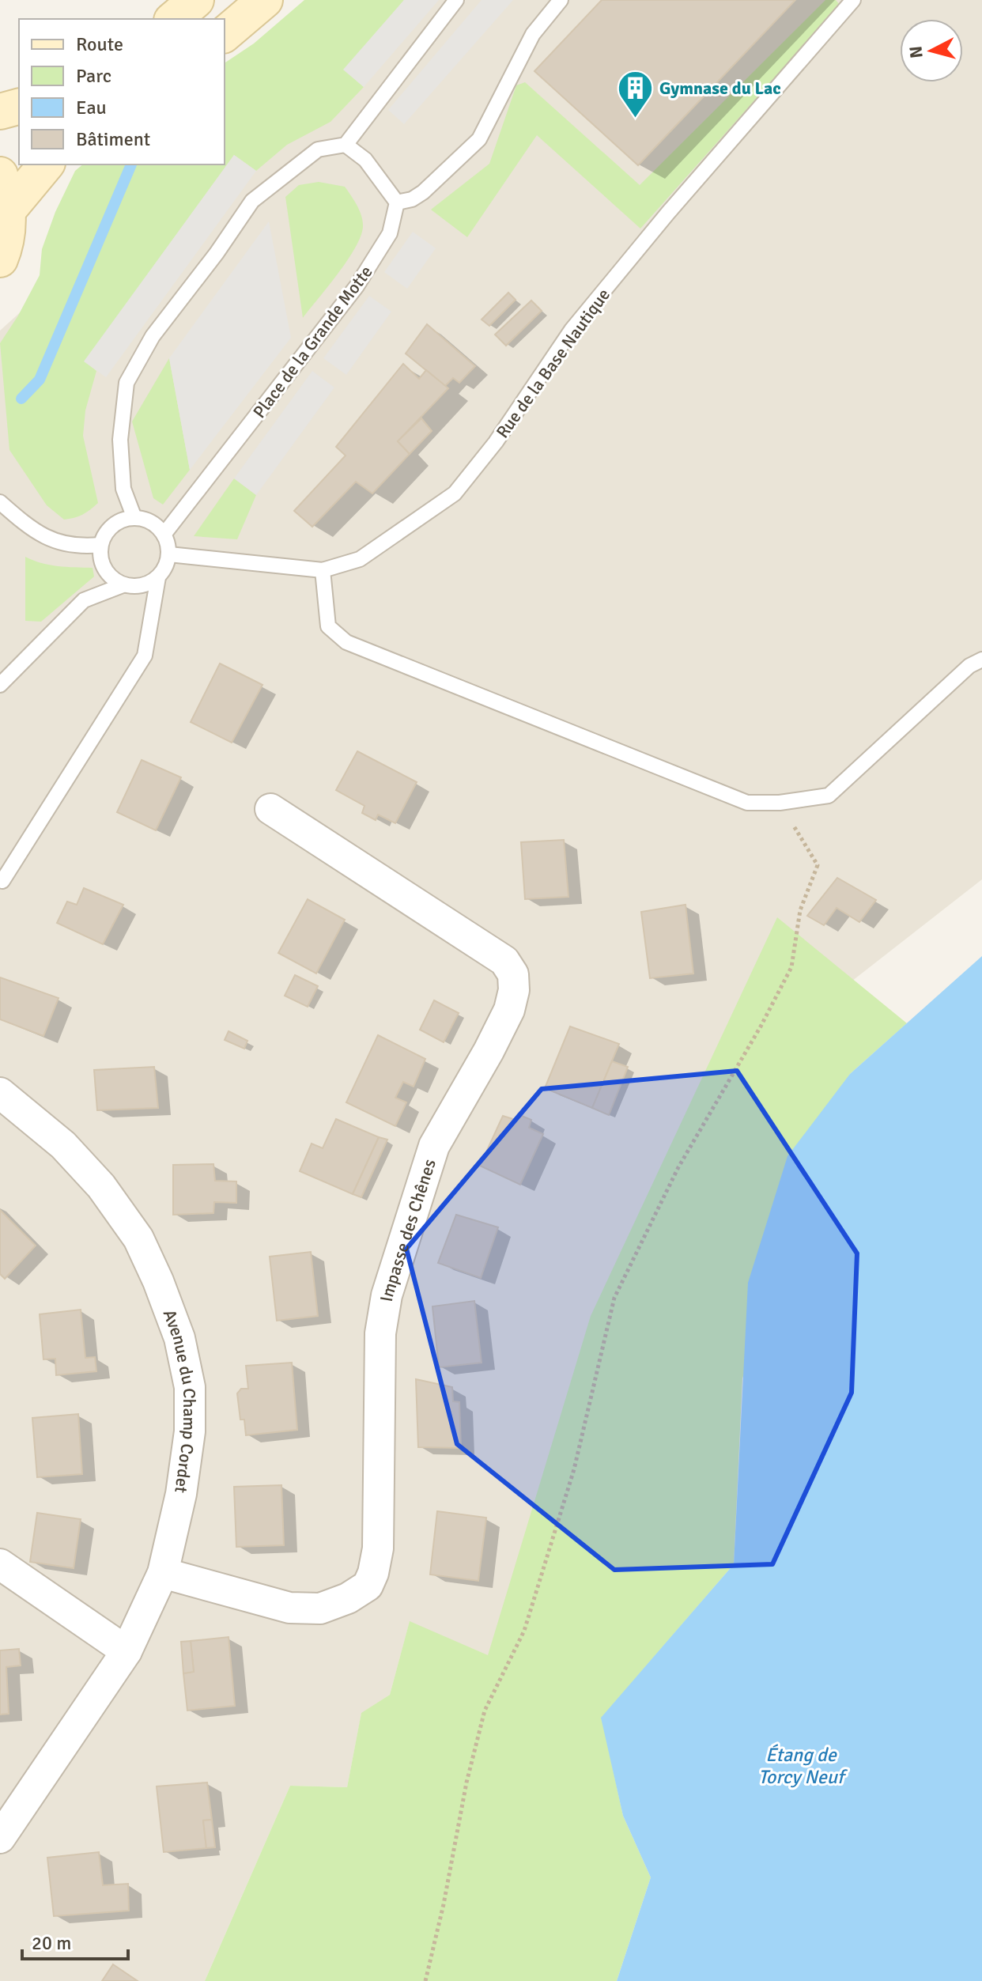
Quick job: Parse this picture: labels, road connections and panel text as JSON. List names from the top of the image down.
{
  "streets": {
    "street": ["Impasse des Chênes", "Avenue du Champ Cordet"],
    "lane": ["Place de la Grande Motte", "Rue de la Base Nautique"]
  },
  "crossings": [
    ["Place de la Grande Motte", "Rue de la Base Nautique"],
    ["Impasse des Chênes", "Avenue du Champ Cordet"]
  ],
  "water": ["Étang de Torcy Neuf"],
  "places": {
    "building": ["Gymnase du Lac"]
  },
  "legend": [
    "Route",
    "Parc",
    "Eau",
    "Bâtiment"
  ],
  "scale_bar": "20 m",
  "north": "left"
}
